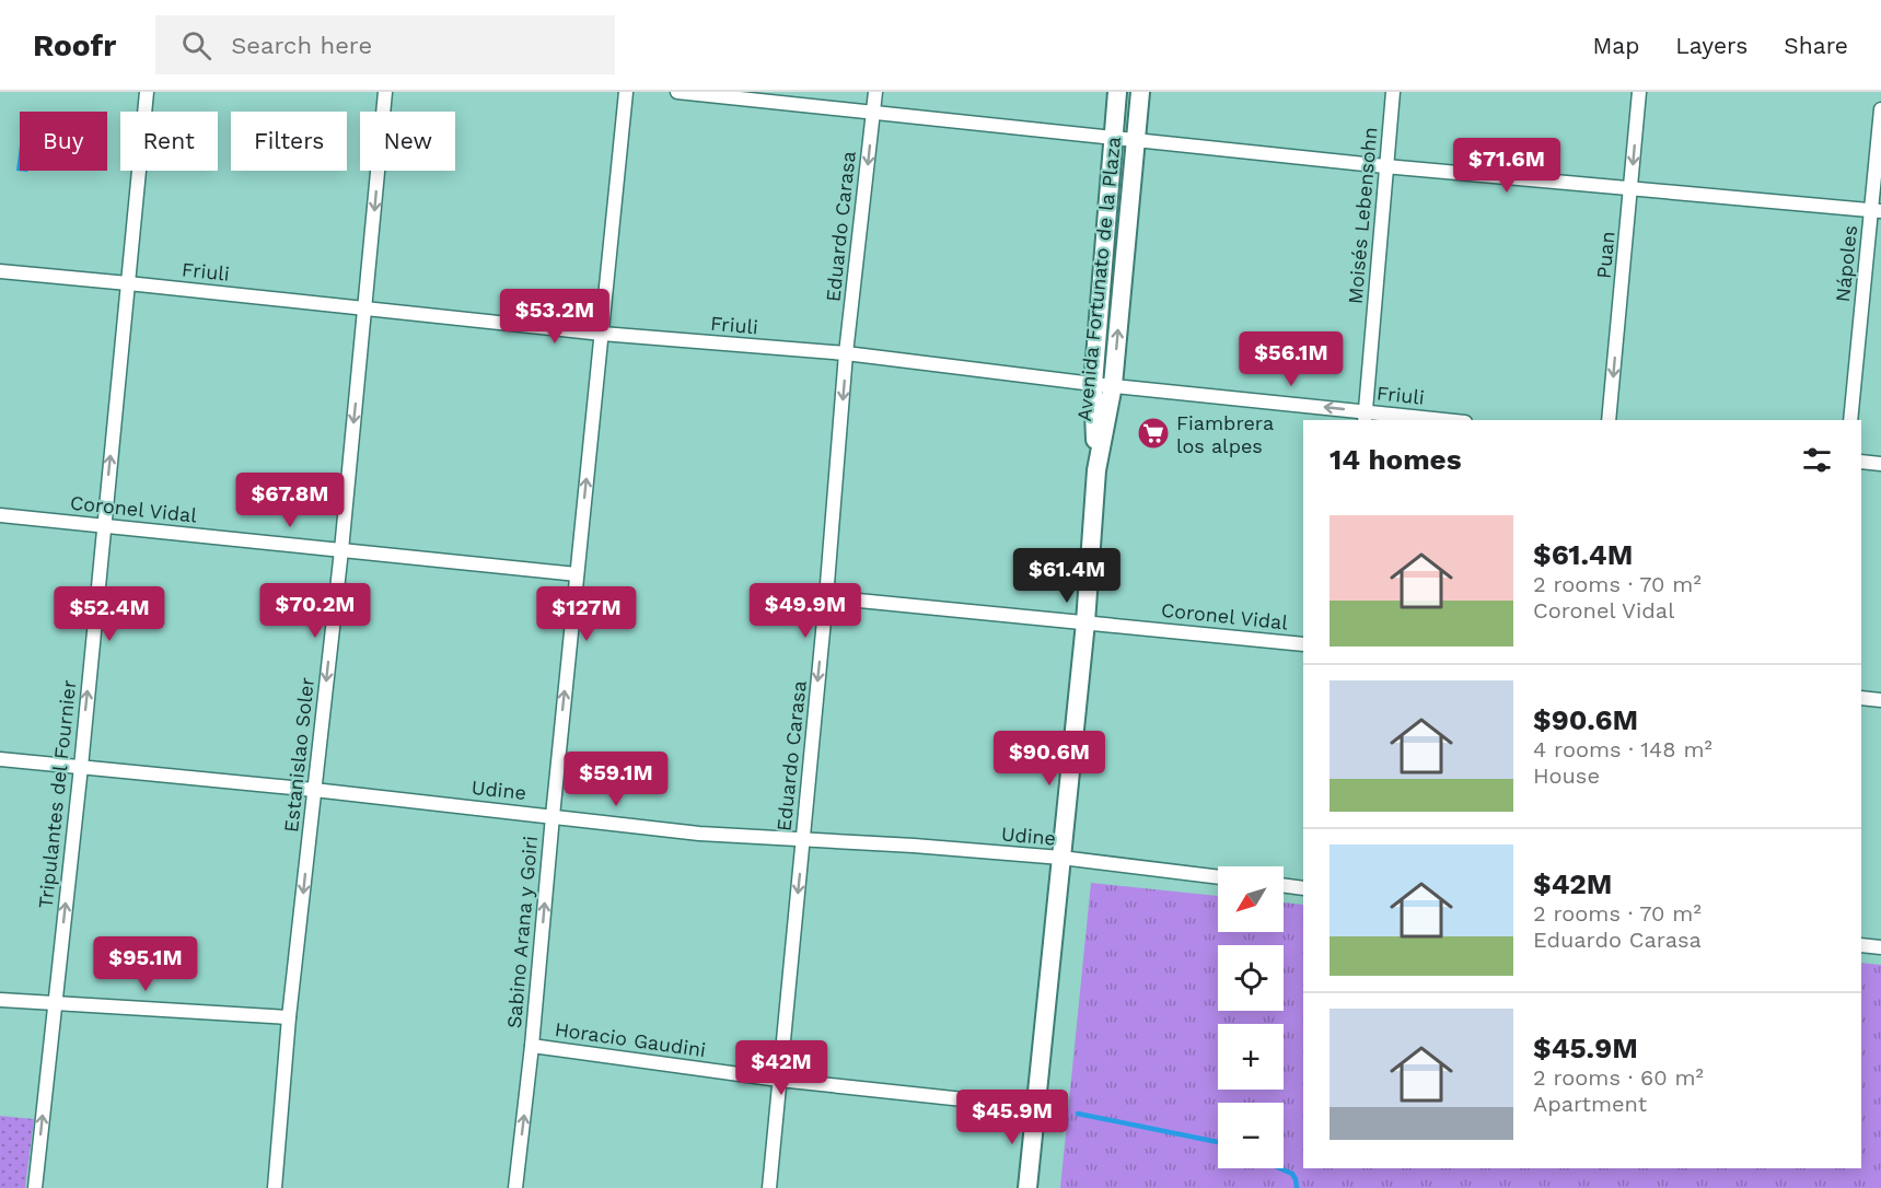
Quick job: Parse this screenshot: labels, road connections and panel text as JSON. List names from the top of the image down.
{
  "streets": {
    "main road": ["Avenida Fortunato de la Plaza"],
    "street": [
      "Moisés Lebensohn",
      "Eduardo Carasa",
      "Puan",
      "Nápoles",
      "Friuli",
      "Coronel Vidal",
      "Estanislao Soler",
      "Udine",
      "Tripulantes del Fournier",
      "Sabino Arana y Goiri",
      "Horacio Gaudini"
    ]
  },
  "crossings": [
    ["Moisés Lebensohn", "Friuli"],
    ["Eduardo Carasa", "Friuli"],
    ["Eduardo Carasa", "Coronel Vidal"],
    ["Eduardo Carasa", "Udine"],
    ["Eduardo Carasa", "Horacio Gaudini"],
    ["Friuli", "Avenida Fortunato de la Plaza"],
    ["Friuli", "Estanislao Soler"],
    ["Friuli", "Tripulantes del Fournier"],
    ["Friuli", "Sabino Arana y Goiri"],
    ["Avenida Fortunato de la Plaza", "Coronel Vidal"],
    ["Avenida Fortunato de la Plaza", "Udine"],
    ["Avenida Fortunato de la Plaza", "Horacio Gaudini"],
    ["Coronel Vidal", "Estanislao Soler"],
    ["Coronel Vidal", "Tripulantes del Fournier"],
    ["Coronel Vidal", "Sabino Arana y Goiri"],
    ["Estanislao Soler", "Udine"],
    ["Udine", "Tripulantes del Fournier"],
    ["Udine", "Sabino Arana y Goiri"],
    ["Sabino Arana y Goiri", "Horacio Gaudini"]
  ],
  "one_way": [
    "Eduardo Carasa",
    "Puan",
    "Estanislao Soler",
    "Tripulantes del Fournier",
    "Sabino Arana y Goiri"
  ],
  "places": {
    "supermarket": ["Fiambrera los alpes"]
  },
  "north": "bottom left",
  "page": {
    "header": "Roofr",
    "search": "Search here",
    "nav": ["Map", "Layers", "Share"],
    "chip": [
      "Buy",
      "Rent",
      "Filters",
      "New"
    ],
    "price": [
      "$71.6M",
      "$53.2M",
      "$56.1M",
      "$67.8M",
      "$61.4M",
      "$70.2M",
      "$49.9M",
      "$52.4M",
      "$127M",
      "$90.6M",
      "$59.1M",
      "$95.1M",
      "$42M",
      "$45.9M"
    ],
    "heading": "14 homes",
    "list": [
      {
        "name": "$61.4M",
        "note": "2 rooms · 70 m² · Coronel Vidal"
      },
      {
        "name": "$90.6M",
        "note": "4 rooms · 148 m² · House"
      },
      {
        "name": "$42M",
        "note": "2 rooms · 70 m² · Eduardo Carasa"
      },
      {
        "name": "$45.9M",
        "note": "2 rooms · 60 m² · Apartment"
      }
    ],
    "map_buttons": ["+", "−"]
  }
}
